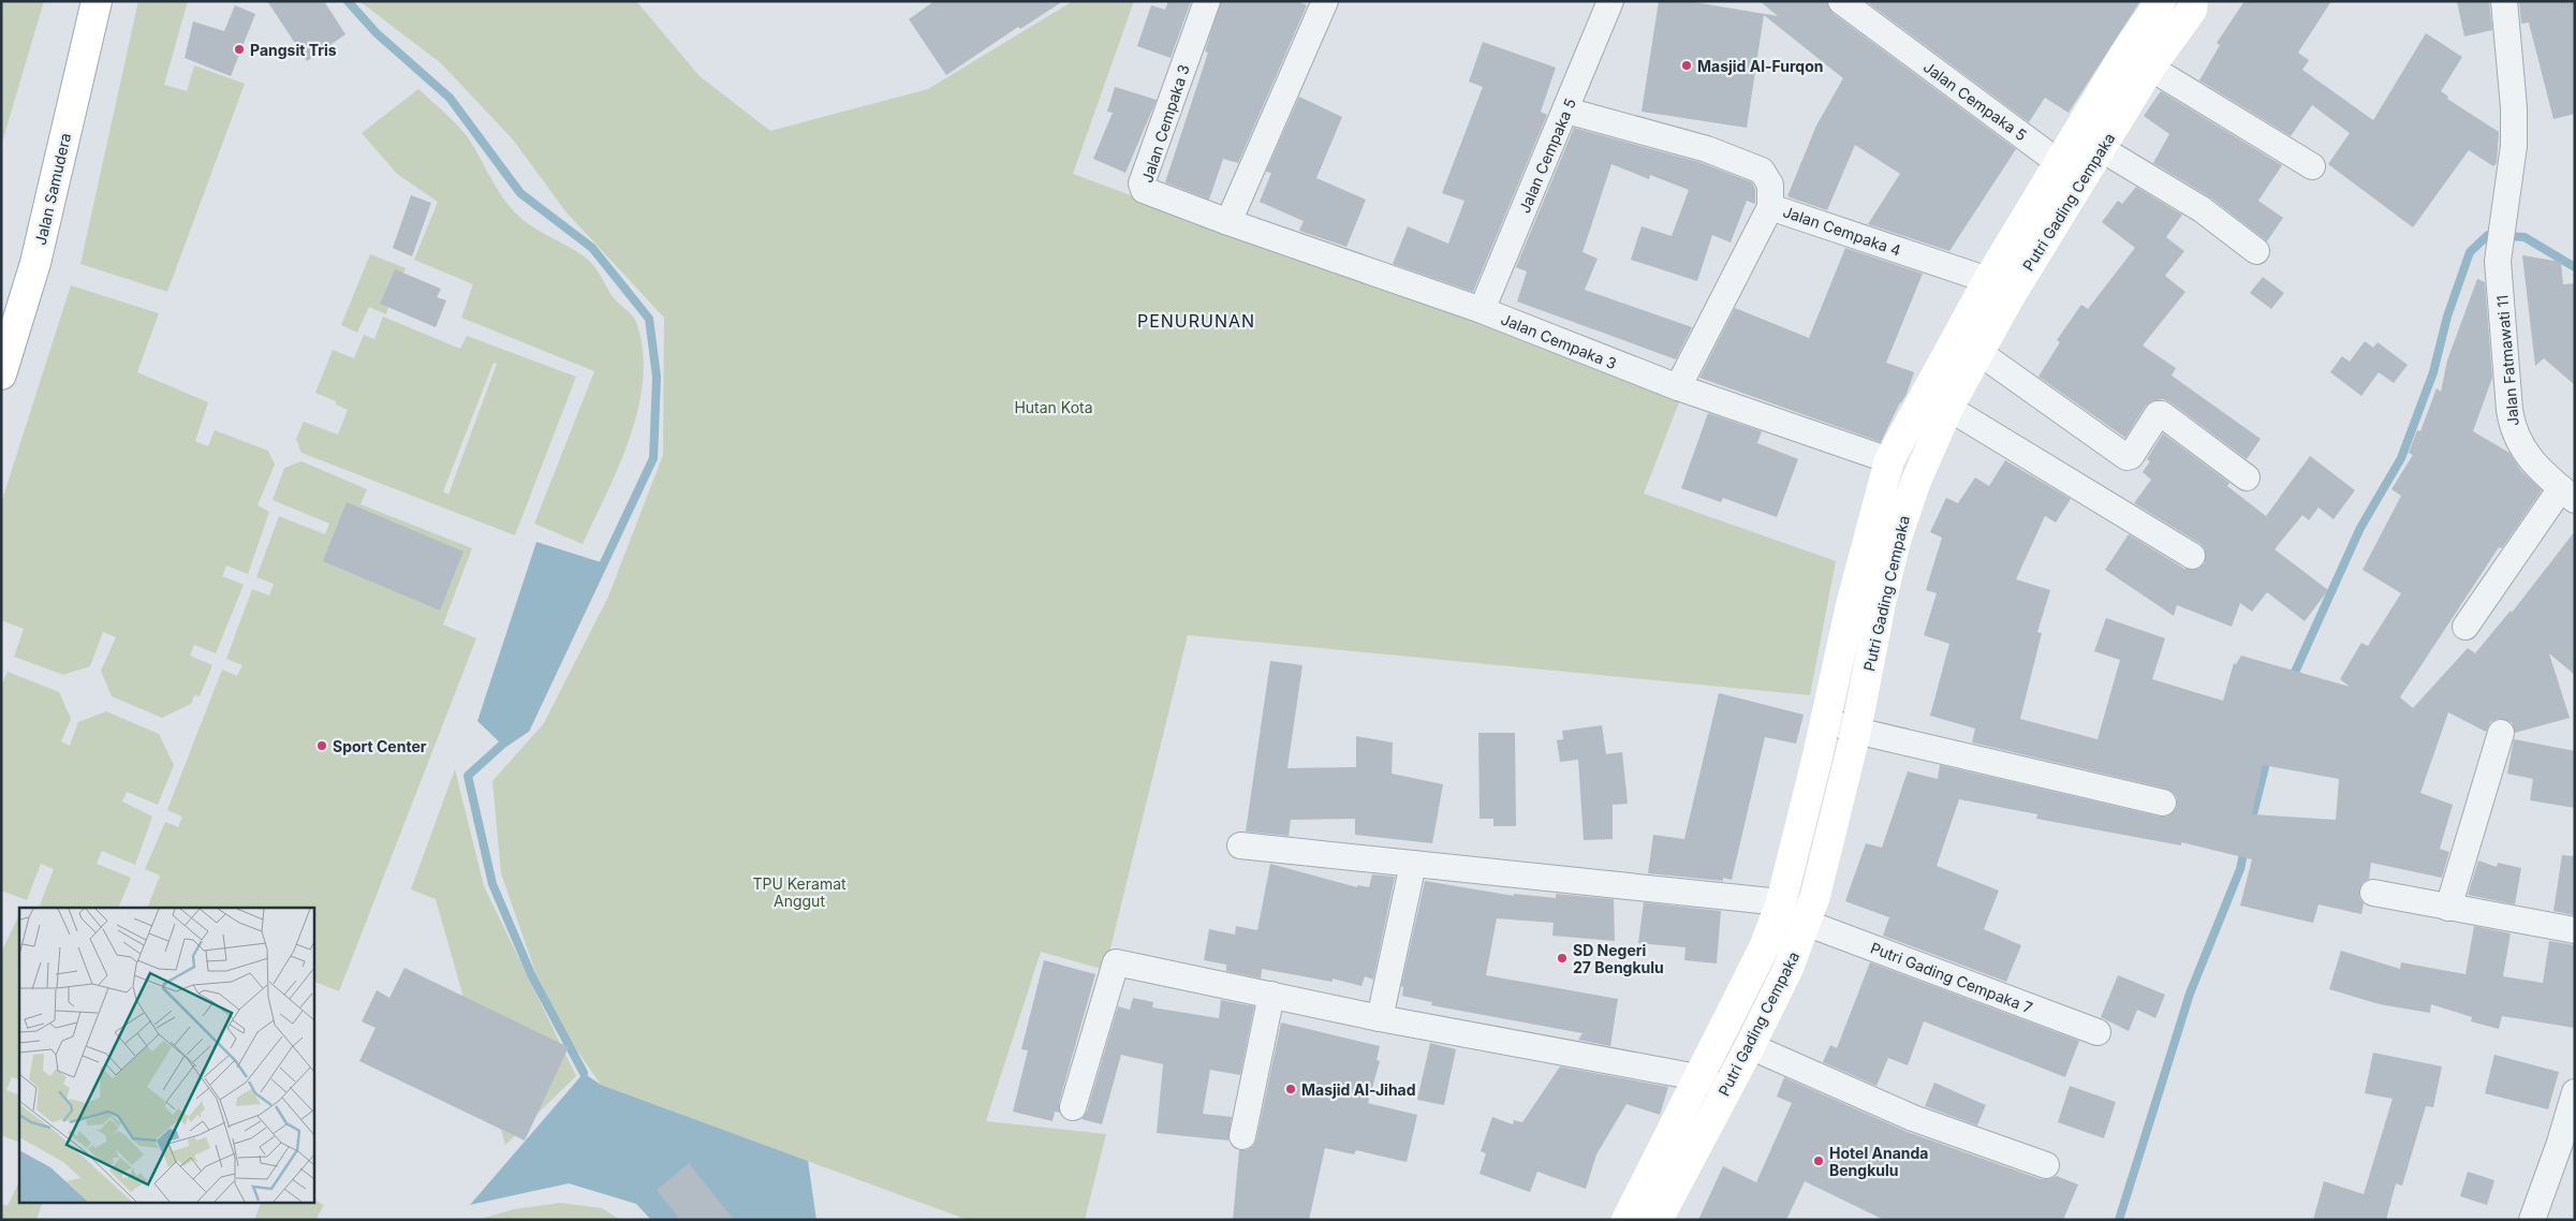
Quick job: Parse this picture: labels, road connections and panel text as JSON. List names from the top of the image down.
{
  "streets": {
    "street": [
      "Jalan Cempaka 5",
      "Jalan Cempaka 3",
      "Jalan Samudera",
      "Putri Gading Cempaka",
      "Jalan Cempaka 4",
      "Jalan Fatmawati 11",
      "Putri Gading Cempaka 7"
    ]
  },
  "crossings": [
    ["Jalan Cempaka 5", "Jalan Cempaka 3"],
    ["Jalan Cempaka 5", "Putri Gading Cempaka"],
    ["Jalan Cempaka 3", "Putri Gading Cempaka"],
    ["Jalan Cempaka 3", "Jalan Cempaka 4"],
    ["Putri Gading Cempaka", "Jalan Cempaka 4"],
    ["Putri Gading Cempaka", "Putri Gading Cempaka 7"]
  ],
  "districts": ["PENURUNAN"],
  "parks": ["Hutan Kota", "TPU Keramat Anggut"],
  "places": [
    "Pangsit Tris",
    "Masjid Al-Furqon",
    "Sport Center",
    "SD Negeri 27 Bengkulu",
    "Masjid Al-Jihad",
    "Hotel Ananda Bengkulu"
  ]
}
